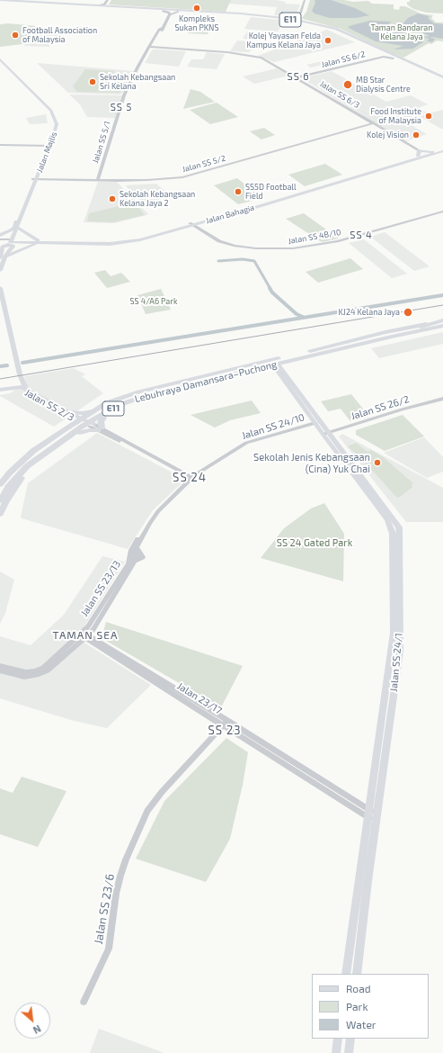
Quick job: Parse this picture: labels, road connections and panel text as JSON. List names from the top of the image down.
{
  "streets": {
    "highway": ["E11", "Lebuhraya Damansara–Puchong"],
    "main road": [
      "Jalan Majlis",
      "Jalan Bahagia",
      "Jalan SS 2/3",
      "Jalan SS 24/1"
    ],
    "street": [
      "Jalan SS 6/2",
      "Jalan SS 6/3",
      "Jalan SS 5/1",
      "Jalan SS 5/2",
      "Jalan SS 4B/10",
      "Jalan SS 26/2",
      "Jalan SS 24/10",
      "Jalan SS 23/13",
      "Jalan 23/17",
      "Jalan SS 23/6"
    ]
  },
  "crossings": [
    ["E11", "Jalan SS 6/2"],
    ["E11", "Lebuhraya Damansara–Puchong"],
    ["Jalan SS 6/2", "Jalan SS 6/3"],
    ["Jalan SS 6/3", "Jalan SS 5/2"],
    ["Jalan SS 5/1", "Jalan SS 5/2"],
    ["Jalan Majlis", "Jalan SS 5/2"],
    ["Jalan Majlis", "Jalan Bahagia"],
    ["Jalan Bahagia", "Jalan SS 4B/10"],
    ["Jalan SS 26/2", "Jalan SS 24/1"],
    ["Jalan SS 24/10", "Jalan SS 23/13"],
    ["Jalan SS 24/10", "Jalan SS 24/1"],
    ["Jalan SS 23/13", "Jalan 23/17"],
    ["Jalan SS 24/1", "Jalan 23/17"],
    ["Jalan 23/17", "Jalan SS 23/6"]
  ],
  "districts": [
    "SS 6",
    "SS 5",
    "SS 4",
    "SS 24",
    "TAMAN SEA",
    "SS 23"
  ],
  "parks": ["Taman Bandaran Kelana Jaya", "SS 4/A6 Park", "SS 24 Gated Park"],
  "places": [
    "Kompleks Sukan PKNS",
    "Football Association of Malaysia",
    "Kolej Yayasan Felda Kampus Kelana Jaya",
    "Sekolah Kebangsaan Sri Kelana",
    "MB Star Dialysis Centre",
    "Food Institute of Malaysia",
    "Kolej Vision",
    "SS5D Football Field",
    "Sekolah Kebangsaan Kelana Jaya 2",
    "KJ24 Kelana Jaya",
    "Sekolah Jenis Kebangsaan (Cina) Yuk Chai"
  ],
  "legend": ["Road", "Park", "Water"],
  "north": "bottom right"
}
